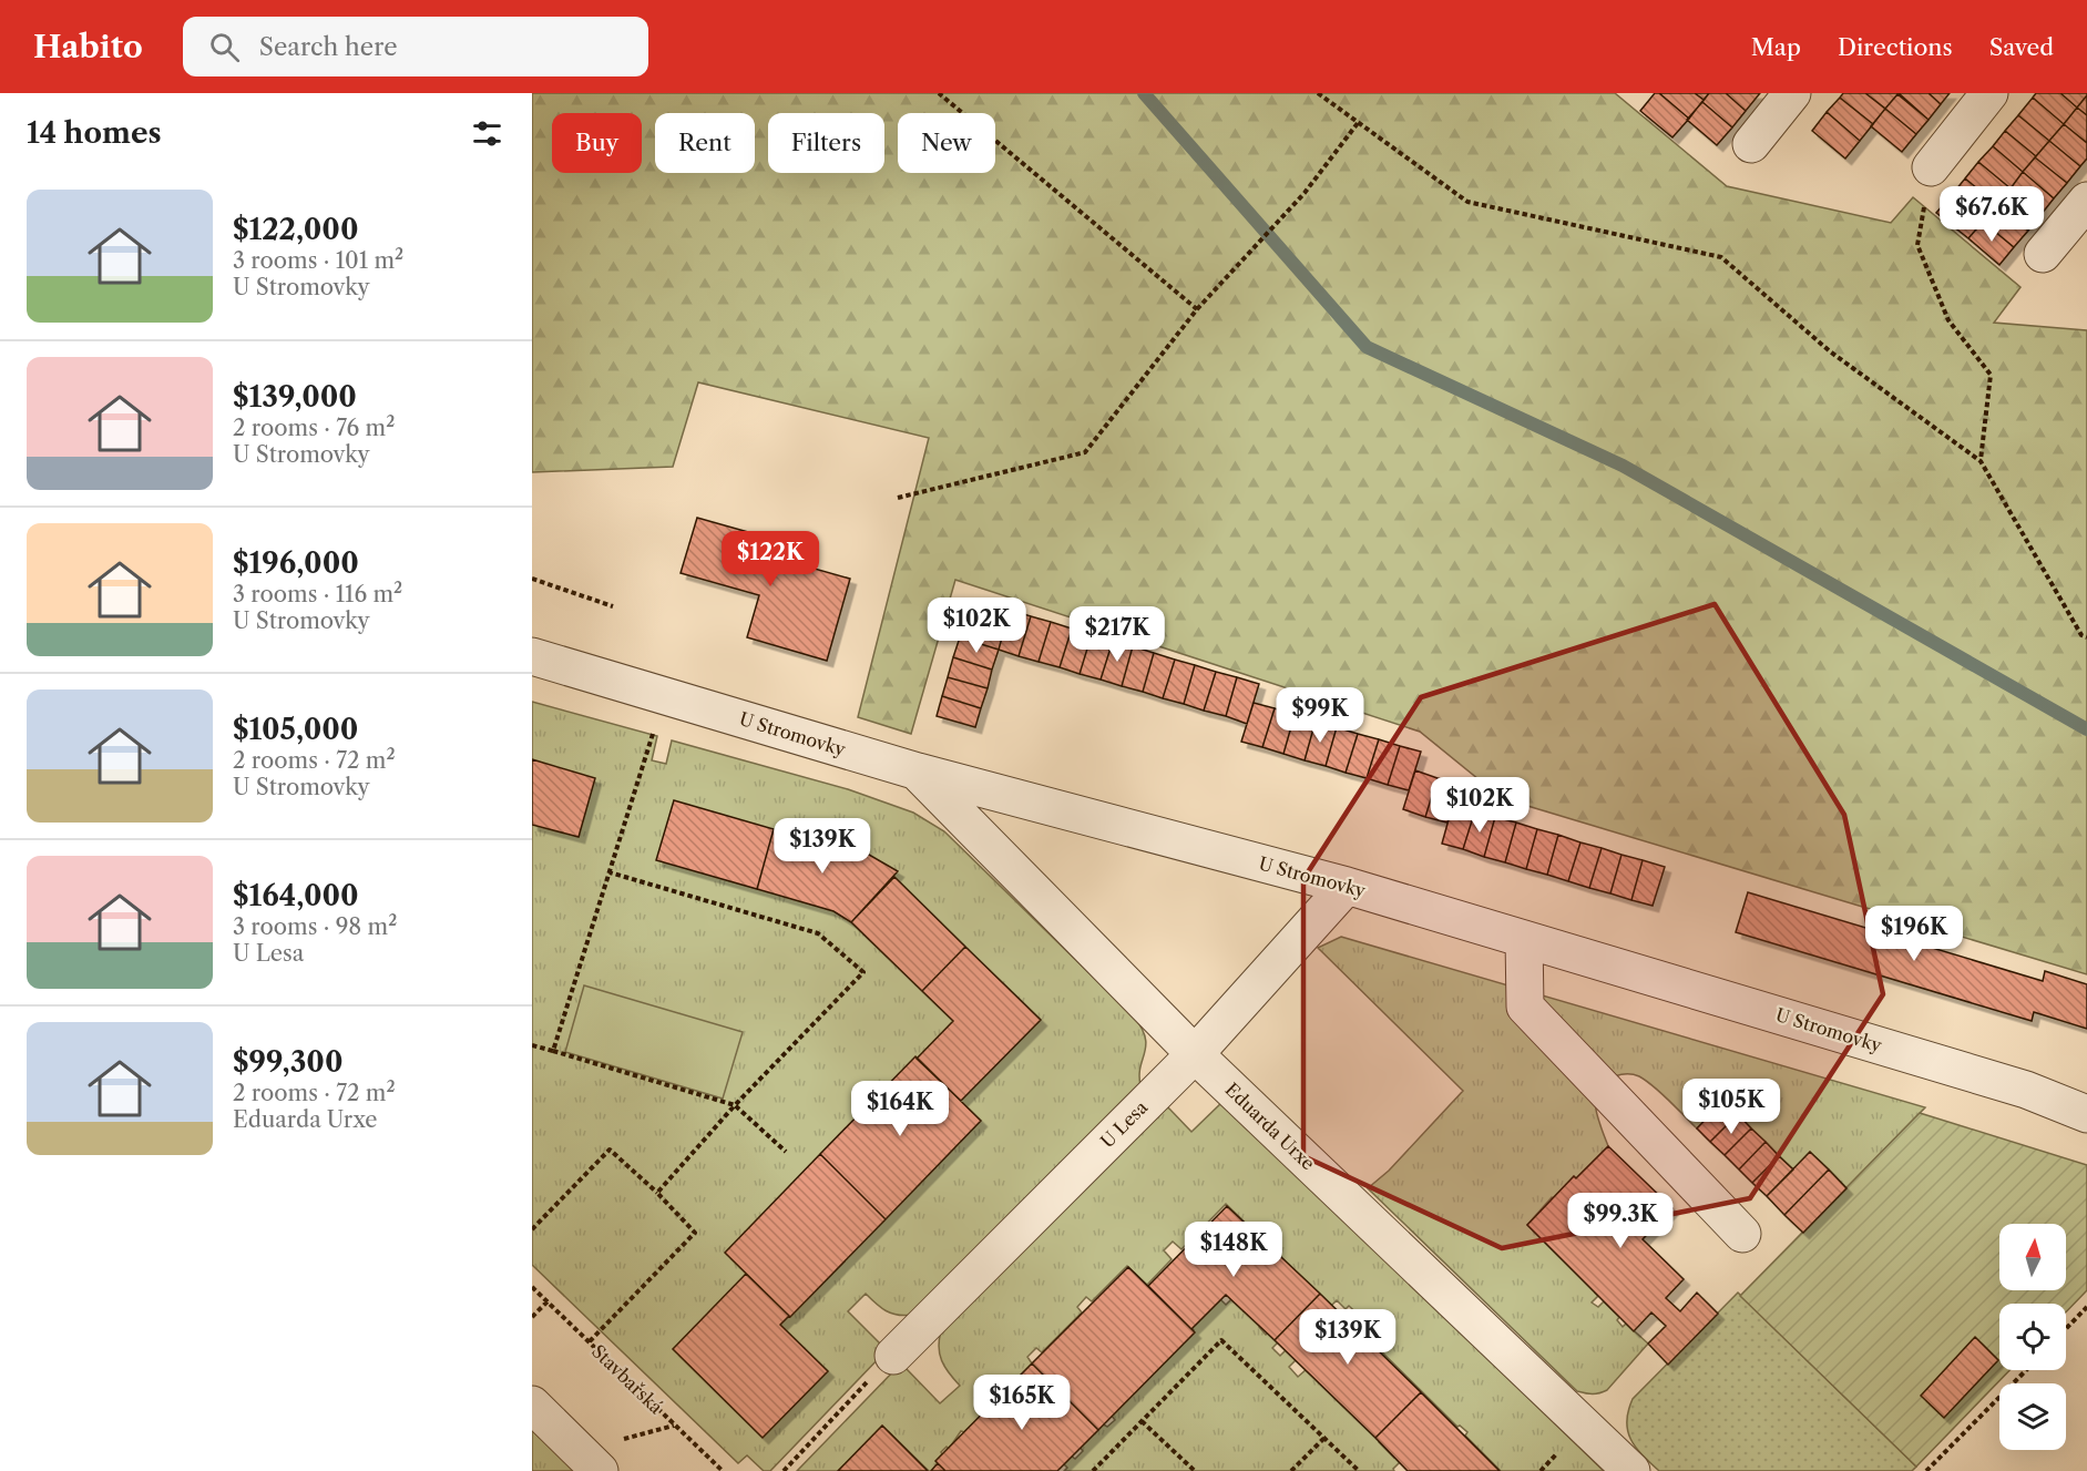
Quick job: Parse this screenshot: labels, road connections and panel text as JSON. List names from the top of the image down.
{
  "streets": {
    "street": ["U Stromovky", "U Lesa", "Eduarda Urxe"],
    "path": ["Stavbařská"]
  },
  "crossings": [
    ["U Stromovky", "U Lesa"],
    ["U Stromovky", "Eduarda Urxe"],
    ["U Lesa", "Eduarda Urxe"]
  ],
  "north": "top",
  "page": {
    "header": "Habito",
    "search": "Search here",
    "nav": ["Map", "Directions", "Saved"],
    "heading": "14 homes",
    "chip": [
      "Buy",
      "Rent",
      "Filters",
      "New"
    ],
    "list": [
      {
        "name": "$122,000",
        "note": "3 rooms · 101 m² · U Stromovky"
      },
      {
        "name": "$139,000",
        "note": "2 rooms · 76 m² · U Stromovky"
      },
      {
        "name": "$196,000",
        "note": "3 rooms · 116 m² · U Stromovky"
      },
      {
        "name": "$105,000",
        "note": "2 rooms · 72 m² · U Stromovky"
      },
      {
        "name": "$164,000",
        "note": "3 rooms · 98 m² · U Lesa"
      },
      {
        "name": "$99,300",
        "note": "2 rooms · 72 m² · Eduarda Urxe"
      }
    ],
    "price": [
      "$67.6K",
      "$122K",
      "$102K",
      "$217K",
      "$99K",
      "$102K",
      "$139K",
      "$196K",
      "$105K",
      "$164K",
      "$99.3K",
      "$148K",
      "$139K",
      "$165K"
    ]
  }
}
